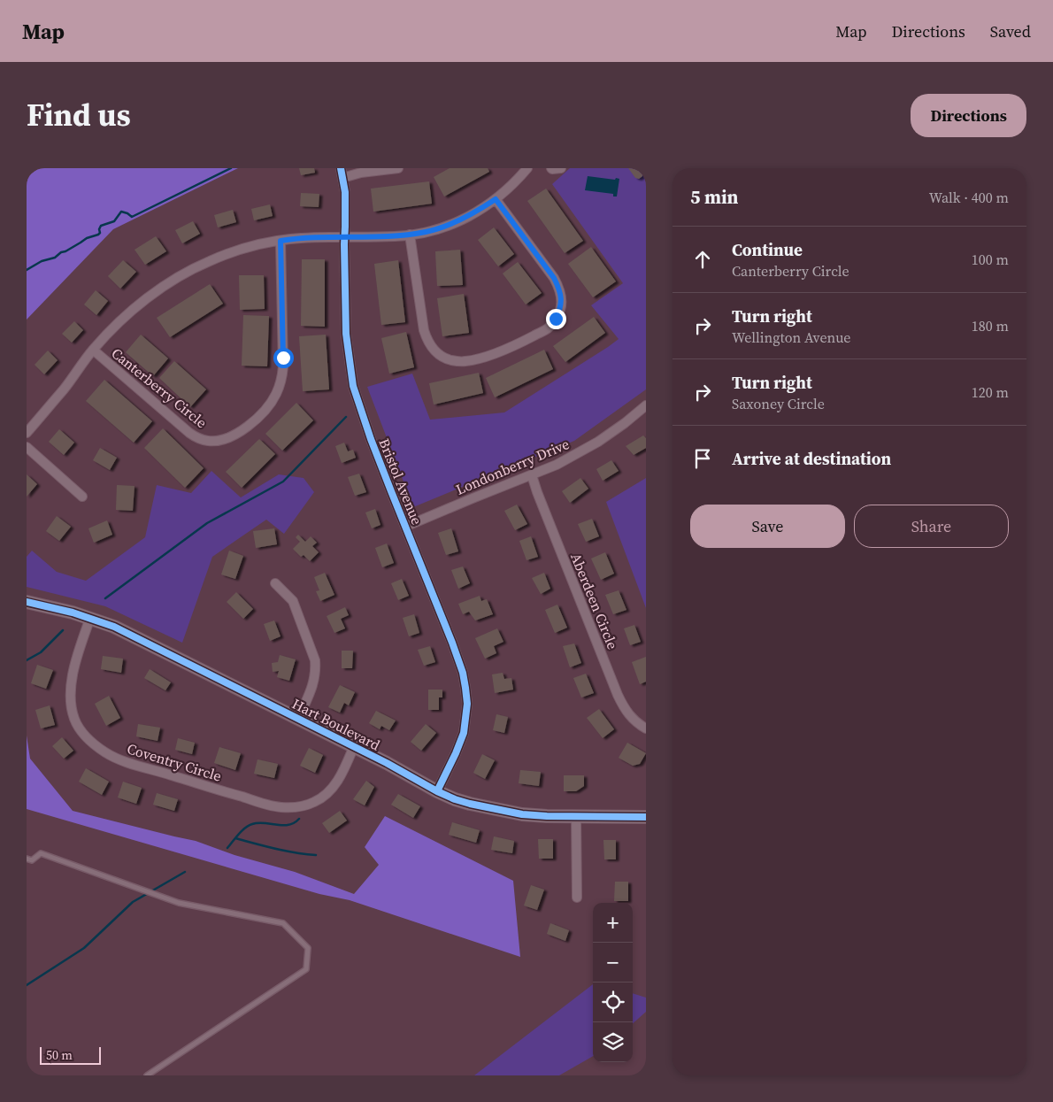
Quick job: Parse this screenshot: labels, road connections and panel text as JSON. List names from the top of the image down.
{
  "streets": {
    "street": [
      "Canterberry Circle",
      "Londonberry Drive",
      "Bristol Avenue",
      "Aberdeen Circle",
      "Hart Boulevard",
      "Coventry Circle"
    ]
  },
  "crossings": [
    ["Londonberry Drive", "Bristol Avenue"],
    ["Londonberry Drive", "Aberdeen Circle"],
    ["Bristol Avenue", "Hart Boulevard"],
    ["Hart Boulevard", "Coventry Circle"]
  ],
  "scale_bar": "50 m",
  "page": {
    "header": "Map",
    "nav": ["Map", "Directions", "Saved"],
    "title": "Find us",
    "buttons": [
      "Directions",
      ["Save", "Share"]
    ],
    "heading": ["5 min", "Walk · 400 m"],
    "list": [
      ["Continue", "Canterberry Circle", "100 m"],
      ["Turn right", "Wellington Avenue", "180 m"],
      ["Turn right", "Saxoney Circle", "120 m"],
      "Arrive at destination"
    ],
    "map_buttons": ["+", "−"],
    "scale": "50 m"
  }
}
